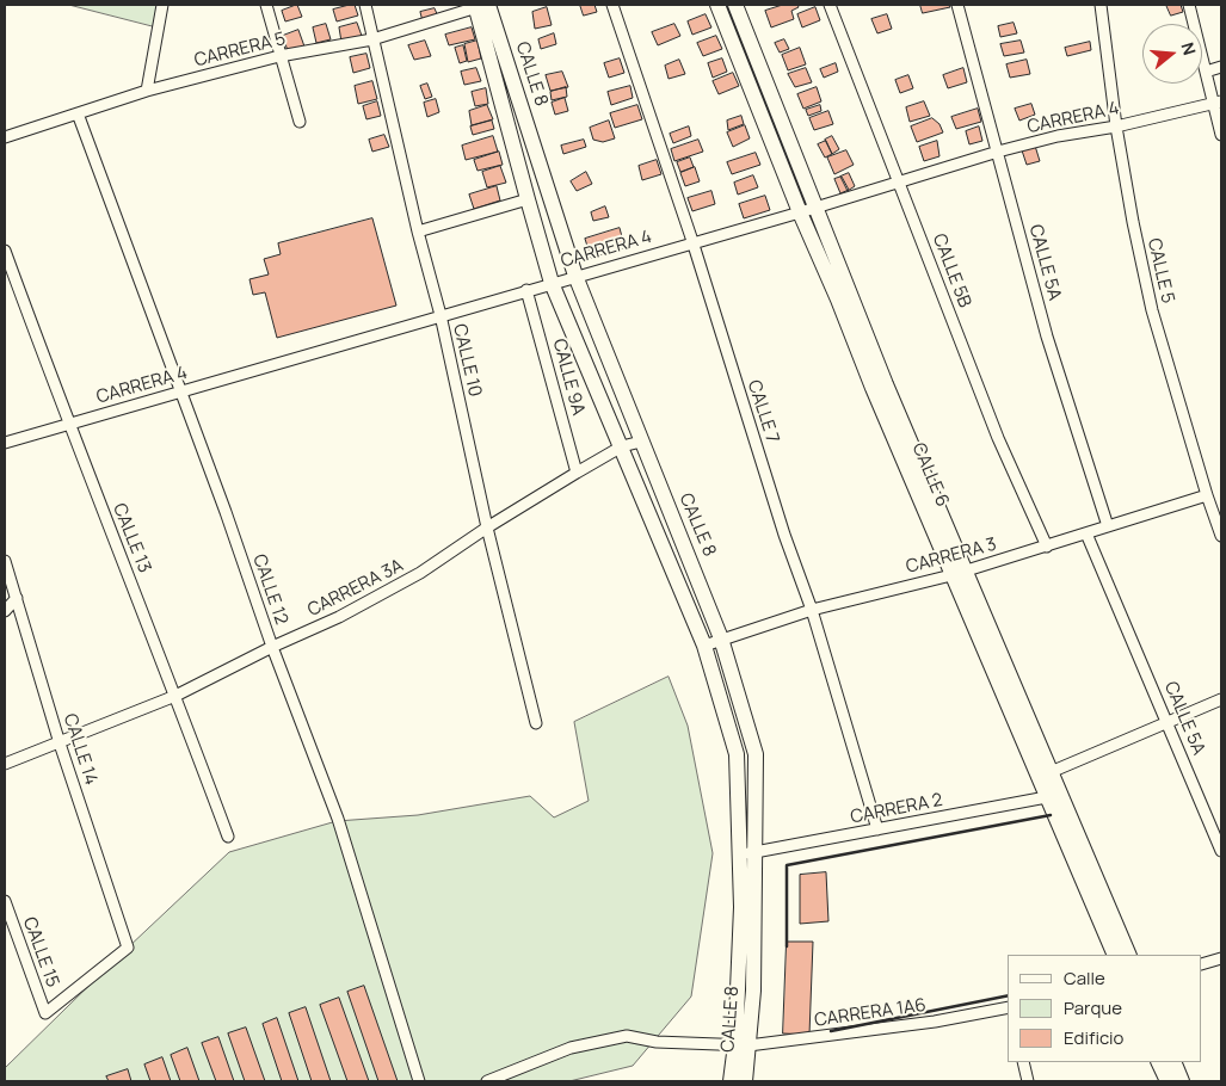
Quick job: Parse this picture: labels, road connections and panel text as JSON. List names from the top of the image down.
{
  "streets": {
    "street": [
      "CARRERA 5",
      "CALLE 8",
      "CARRERA 4",
      "CALLE 5A",
      "CALLE 5B",
      "CALLE 5",
      "CALLE 10",
      "CALLE 9A",
      "CALLE 7",
      "CALLE 6",
      "CALLE 13",
      "CARRERA 3",
      "CARRERA 3A",
      "CALLE 12",
      "CALLE 14",
      "CARRERA 2",
      "CALLE 15",
      "CARRERA 1A6"
    ]
  },
  "crossings": [
    ["CARRERA 5", "CALLE 8"],
    ["CARRERA 5", "CALLE 10"],
    ["CARRERA 5", "CALLE 12"],
    ["CALLE 8", "CARRERA 4"],
    ["CALLE 8", "CARRERA 3"],
    ["CALLE 8", "CARRERA 3A"],
    ["CALLE 8", "CARRERA 2"],
    ["CALLE 8", "CARRERA 1A6"],
    ["CARRERA 4", "CALLE 5A"],
    ["CARRERA 4", "CALLE 5B"],
    ["CARRERA 4", "CALLE 5"],
    ["CARRERA 4", "CALLE 10"],
    ["CARRERA 4", "CALLE 9A"],
    ["CARRERA 4", "CALLE 7"],
    ["CARRERA 4", "CALLE 6"],
    ["CARRERA 4", "CALLE 13"],
    ["CARRERA 4", "CALLE 12"],
    ["CALLE 5A", "CARRERA 3"],
    ["CALLE 5B", "CARRERA 3"],
    ["CALLE 5", "CARRERA 3"],
    ["CALLE 10", "CARRERA 3A"],
    ["CALLE 9A", "CARRERA 3A"],
    ["CALLE 7", "CARRERA 3"],
    ["CALLE 7", "CARRERA 2"],
    ["CALLE 6", "CARRERA 3"],
    ["CALLE 6", "CARRERA 2"],
    ["CALLE 13", "CARRERA 3A"],
    ["CARRERA 3A", "CALLE 12"],
    ["CARRERA 3A", "CALLE 14"],
    ["CALLE 14", "CALLE 15"]
  ],
  "legend": ["Calle", "Parque", "Edificio"],
  "north": "right"
}
